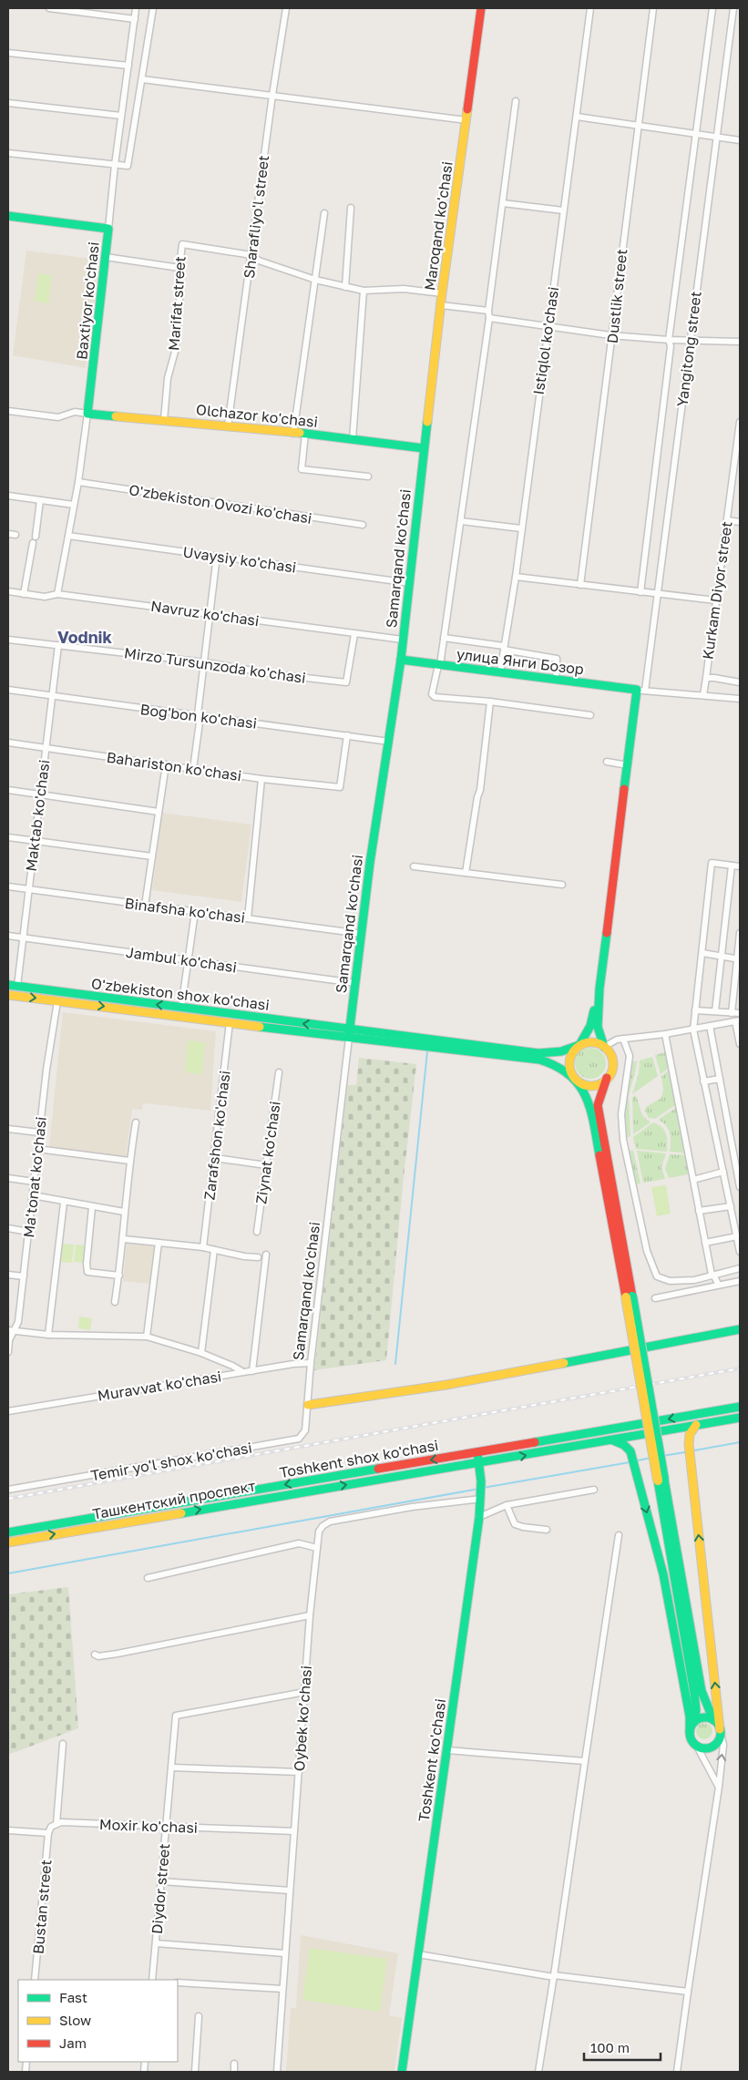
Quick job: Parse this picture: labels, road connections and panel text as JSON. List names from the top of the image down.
{
  "streets": {
    "main road": [
      "Maroqand ko'chasi",
      "Baxtiyor ko'chasi",
      "Olchazor ko'chasi",
      "Samarqand ko'chasi",
      "улица Янги Бозор",
      "O'zbekiston shox ko'chasi",
      "Toshkent shox ko'chasi",
      "Ташкентский проспект",
      "Toshkent ko'chasi"
    ],
    "street": [
      "Sharafliyo'l street",
      "Dustlik street",
      "Marifat street",
      "Istiqlol ko'chasi",
      "Yangitong street",
      "O'zbekiston Ovozi ko'chasi",
      "Uvaysiy ko'chasi",
      "Kurkam Diyor street",
      "Navruz ko'chasi",
      "Mirzo Tursunzoda ko'chasi",
      "Bog'bon ko'chasi",
      "Bahariston ko'chasi",
      "Maktab ko'chasi",
      "Binafsha ko'chasi",
      "Jambul ko'chasi",
      "Zarafshon ko'chasi",
      "Ziynat ko'chasi",
      "Ma'tonat ko'chasi",
      "Muravvat ko'chasi",
      "Temir yo'l shox ko'chasi",
      "Oybek ko’chasi",
      "Moxir ko'chasi",
      "Diydor street",
      "Bustаn street"
    ]
  },
  "crossings": [
    ["Sharafliyo'l street", "Marifat street"],
    ["Sharafliyo'l street", "Olchazor ko'chasi"],
    ["Maroqand ko'chasi", "Marifat street"],
    ["Maroqand ko'chasi", "Olchazor ko'chasi"],
    ["Maroqand ko'chasi", "Samarqand ko'chasi"],
    ["Baxtiyor ko'chasi", "Olchazor ko'chasi"],
    ["Baxtiyor ko'chasi", "O'zbekiston Ovozi ko'chasi"],
    ["Baxtiyor ko'chasi", "Uvaysiy ko'chasi"],
    ["Baxtiyor ko'chasi", "Navruz ko'chasi"],
    ["Marifat street", "Olchazor ko'chasi"],
    ["Istiqlol ko'chasi", "улица Янги Бозор"],
    ["Yangitong street", "улица Янги Бозор"],
    ["Olchazor ko'chasi", "Samarqand ko'chasi"],
    ["Samarqand ko'chasi", "Uvaysiy ko'chasi"],
    ["Samarqand ko'chasi", "Navruz ko'chasi"],
    ["Samarqand ko'chasi", "улица Янги Бозор"],
    ["Samarqand ko'chasi", "Bog'bon ko'chasi"],
    ["Samarqand ko'chasi", "Binafsha ko'chasi"],
    ["Samarqand ko'chasi", "Jambul ko'chasi"],
    ["Samarqand ko'chasi", "O'zbekiston shox ko'chasi"],
    ["Samarqand ko'chasi", "Muravvat ko'chasi"],
    ["Samarqand ko'chasi", "Temir yo'l shox ko'chasi"],
    ["Navruz ko'chasi", "Mirzo Tursunzoda ko'chasi"],
    ["Mirzo Tursunzoda ko'chasi", "Maktab ko'chasi"],
    ["Bog'bon ko'chasi", "Bahariston ko'chasi"],
    ["Bog'bon ko'chasi", "Maktab ko'chasi"],
    ["Bahariston ko'chasi", "Maktab ko'chasi"],
    ["Maktab ko'chasi", "Binafsha ko'chasi"],
    ["Maktab ko'chasi", "Jambul ko'chasi"],
    ["Maktab ko'chasi", "O'zbekiston shox ko'chasi"],
    ["O'zbekiston shox ko'chasi", "Zarafshon ko'chasi"],
    ["O'zbekiston shox ko'chasi", "Ma'tonat ko'chasi"],
    ["Toshkent shox ko'chasi", "Toshkent ko'chasi"],
    ["Ташкентский проспект", "Toshkent ko'chasi"],
    ["Oybek ko’chasi", "Toshkent ko'chasi"],
    ["Oybek ko’chasi", "Moxir ko'chasi"],
    ["Oybek ko’chasi", "Diydor street"],
    ["Moxir ko'chasi", "Diydor street"]
  ],
  "one_way": ["Ташкентский проспект"],
  "districts": ["Vodnik"],
  "legend": ["Fast", "Slow", "Jam"],
  "scale_bar": "100 m"
}
